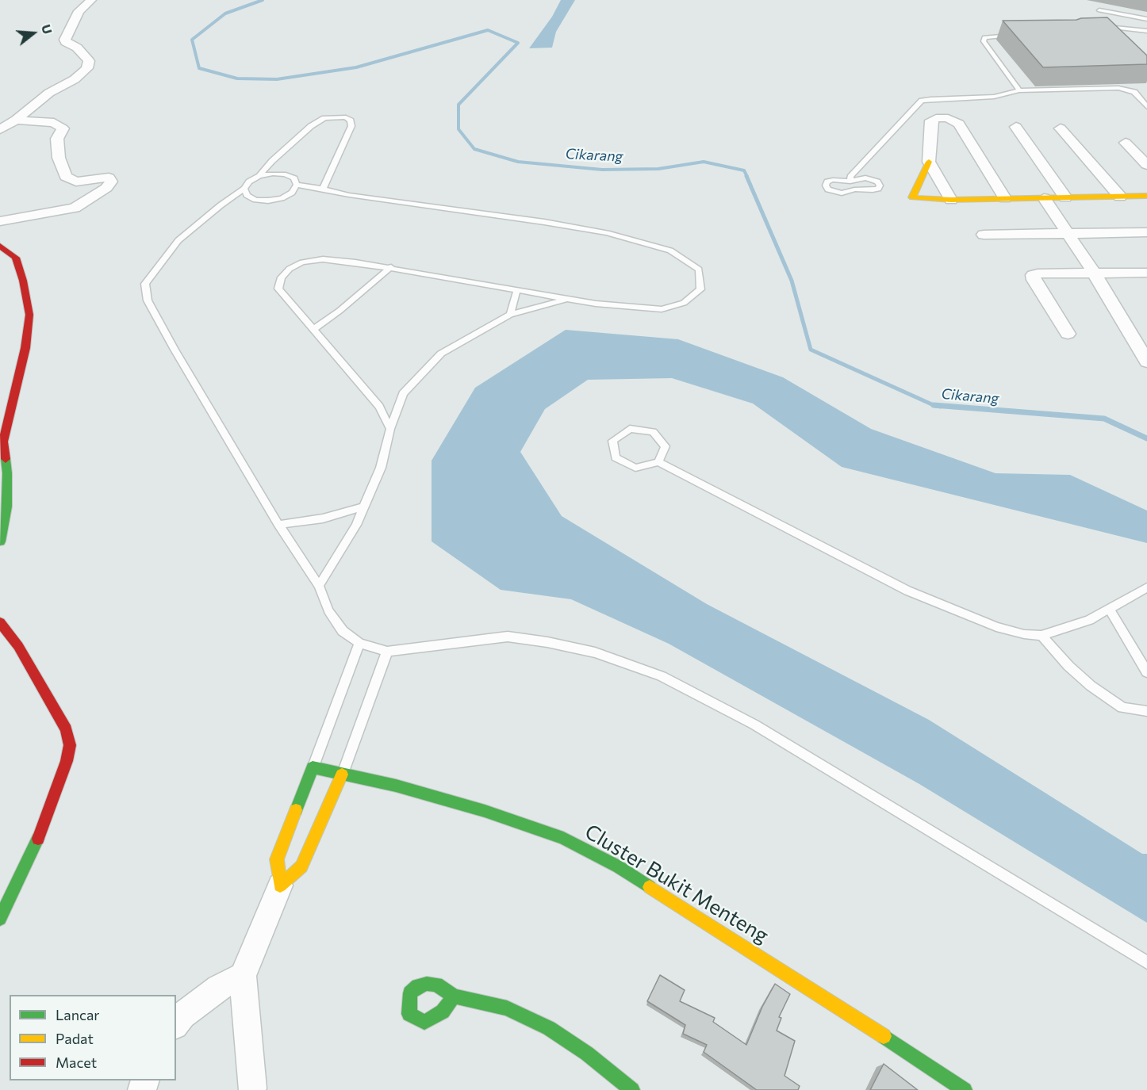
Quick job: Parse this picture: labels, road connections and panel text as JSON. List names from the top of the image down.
{
  "streets": {
    "street": ["Cluster Bukit Menteng"]
  },
  "water": ["Cikarang"],
  "legend": ["Lancar", "Padat", "Macet"],
  "north": "right"
}
